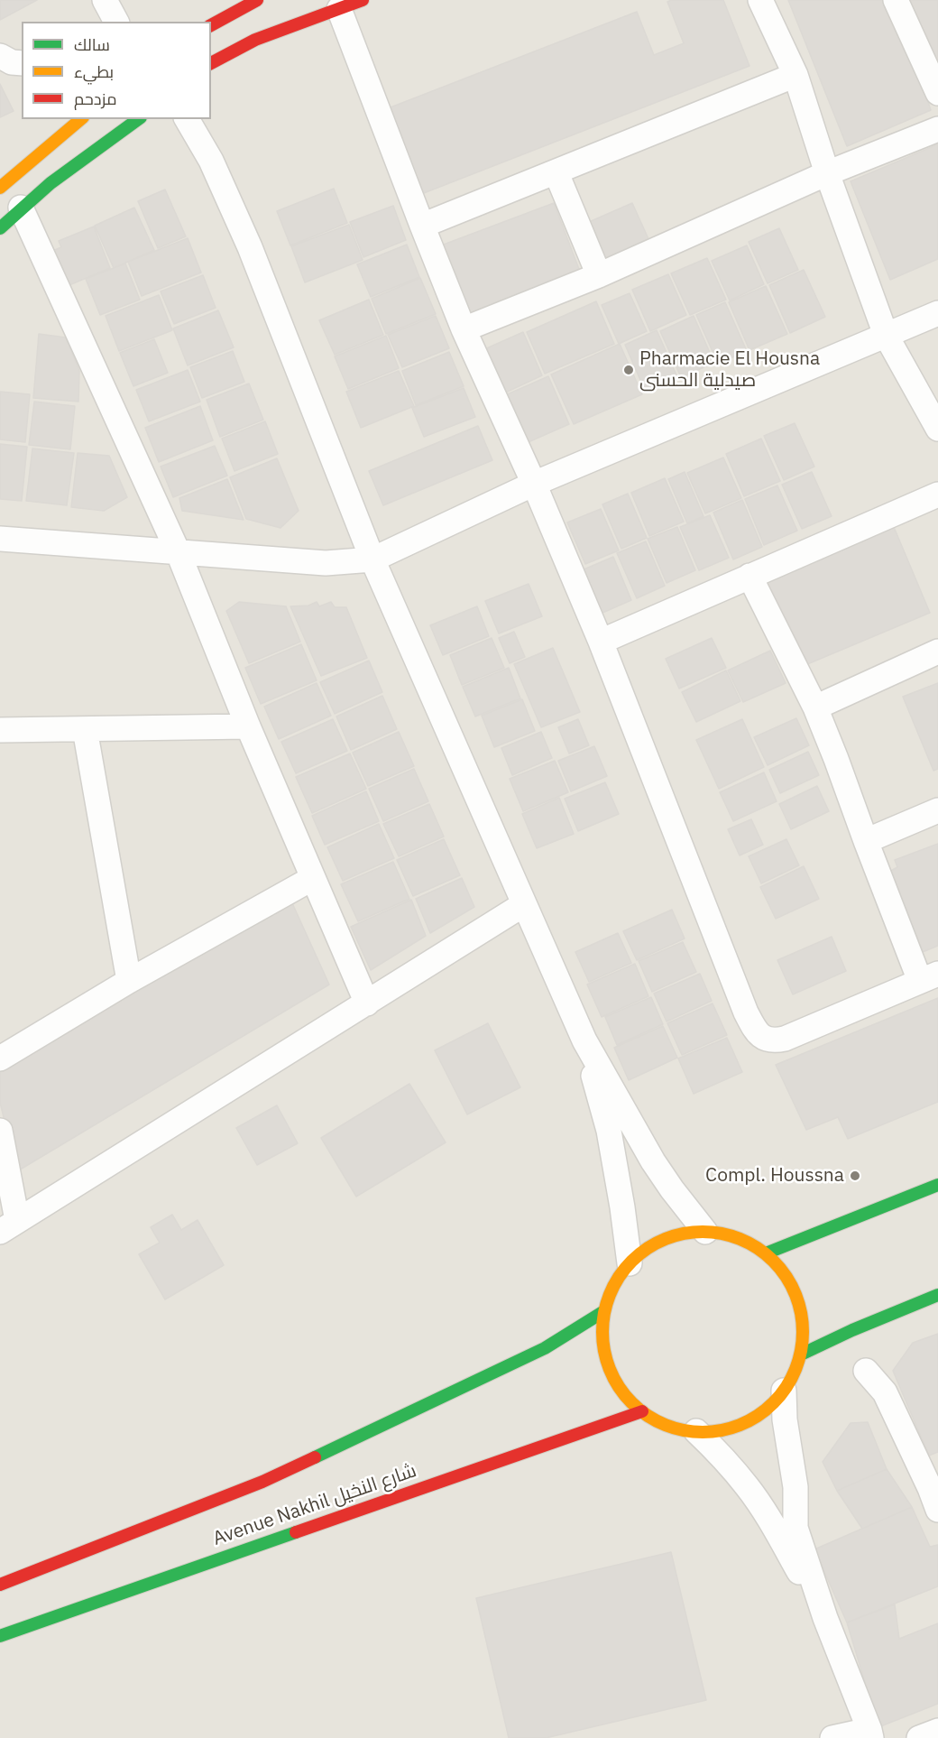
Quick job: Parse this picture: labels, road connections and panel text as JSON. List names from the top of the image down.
{
  "streets": {
    "street": ["Avenue Nakhil شارع النخيل"]
  },
  "places": ["Pharmacie El Housna صيدلية الحسنى", "Compl. Houssna"],
  "legend": ["سالك", "بطيء", "مزدحم"]
}
